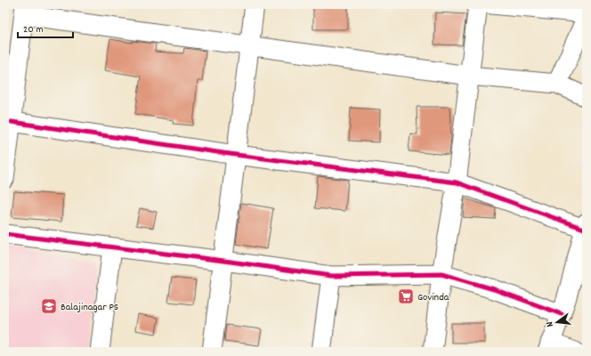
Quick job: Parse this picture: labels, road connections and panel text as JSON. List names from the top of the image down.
{
  "places": {
    "supermarket": ["Govinda"],
    "school or university": ["Balajinagar PS"]
  },
  "scale_bar": "20 m",
  "north": "left"
}
